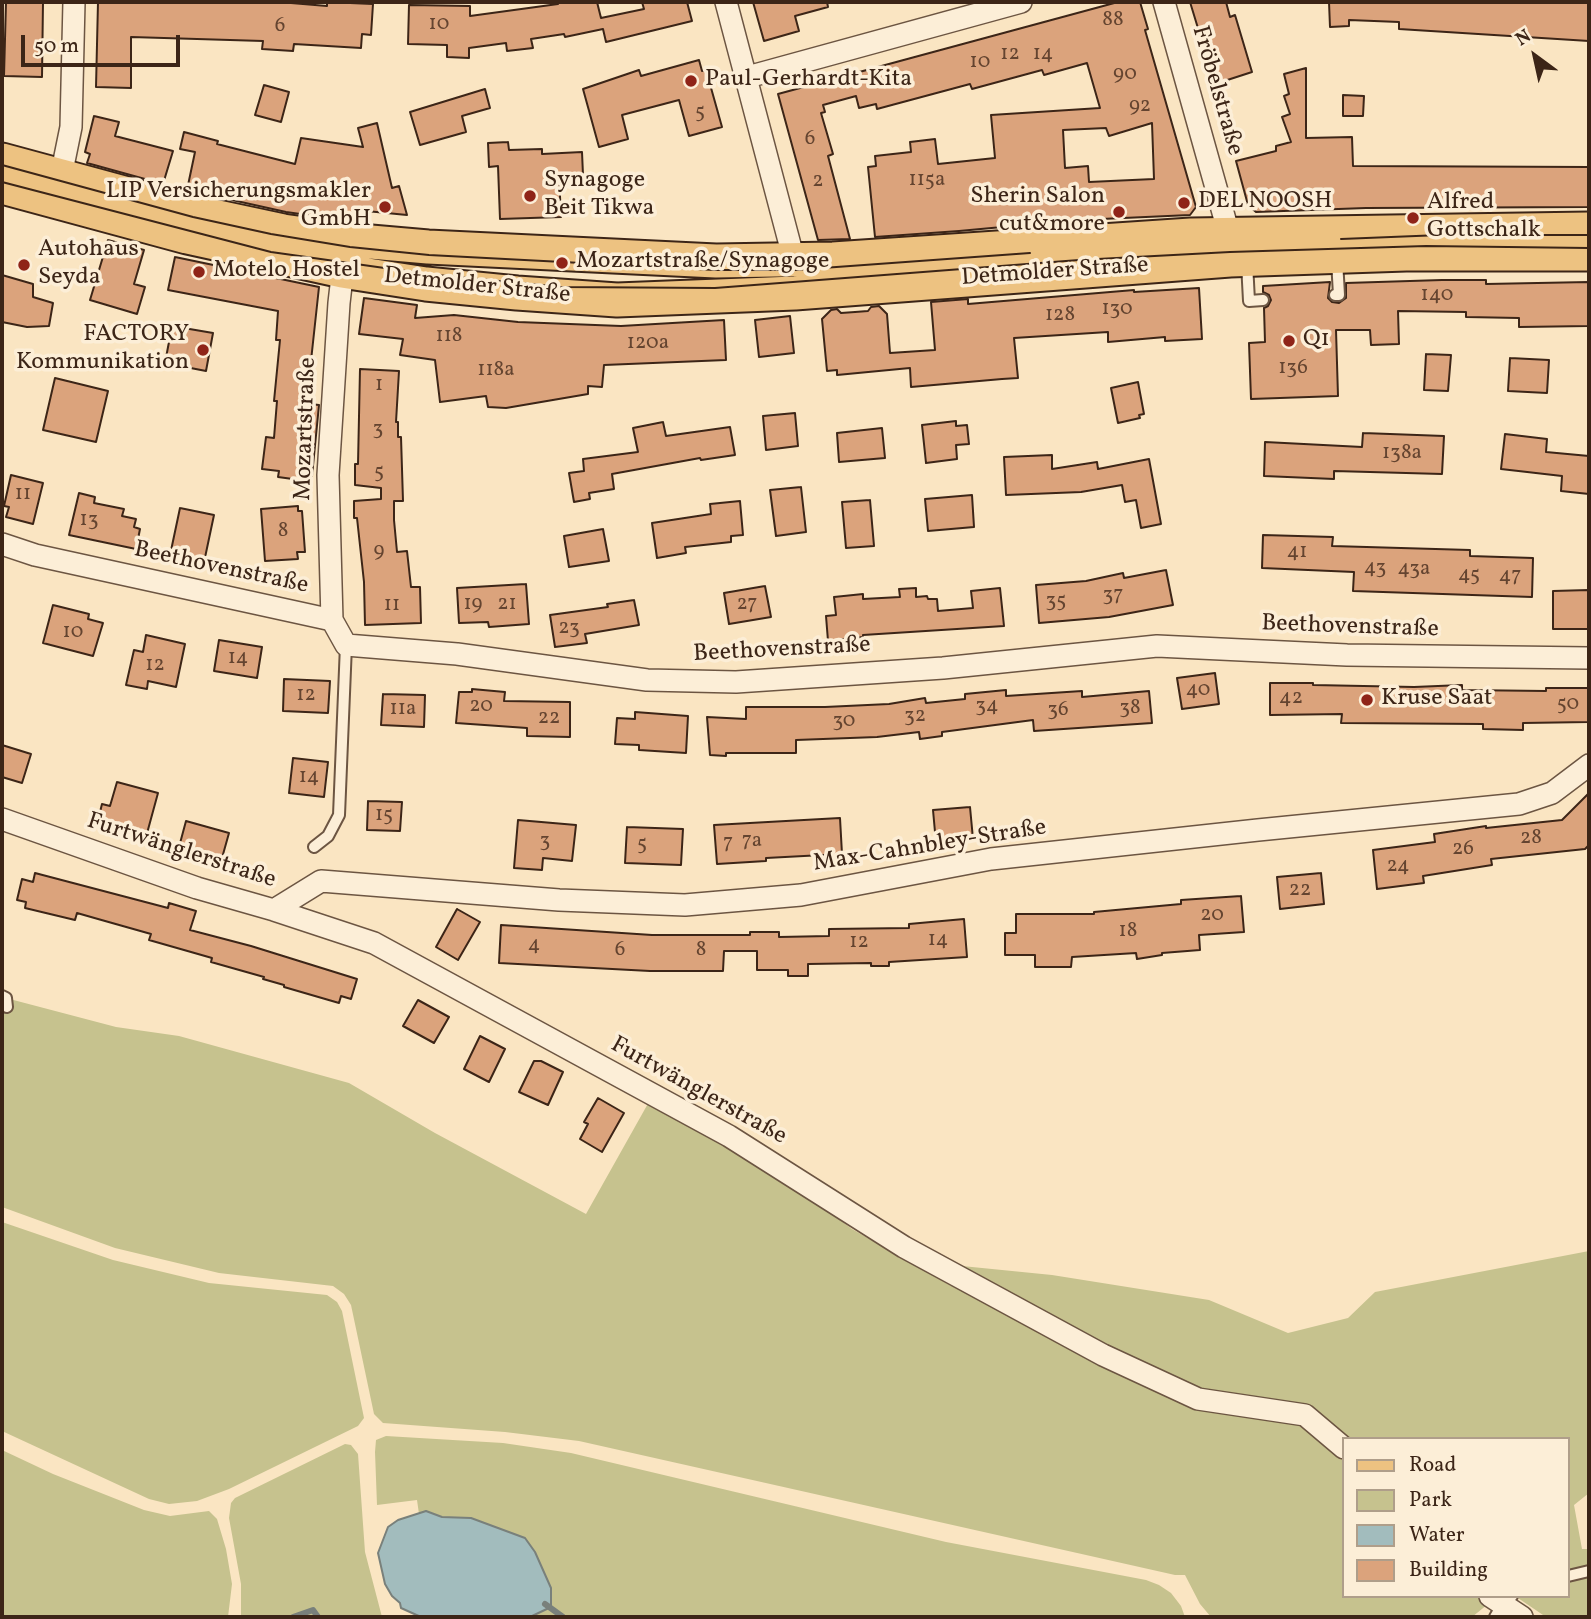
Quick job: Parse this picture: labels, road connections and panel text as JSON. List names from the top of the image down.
{
  "streets": {
    "main road": ["Detmolder Straße"],
    "street": [
      "Fröbelstraße",
      "Mozartstraße",
      "Beethovenstraße",
      "Max-Cahnbley-Straße",
      "Furtwänglerstraße"
    ]
  },
  "crossings": [
    ["Fröbelstraße", "Detmolder Straße"],
    ["Detmolder Straße", "Mozartstraße"],
    ["Mozartstraße", "Beethovenstraße"],
    ["Max-Cahnbley-Straße", "Furtwänglerstraße"]
  ],
  "places": [
    "Paul-Gerhardt-Kita",
    "Synagoge Beit Tikwa",
    "DEL NOOSH",
    "LIP Versicherungsmakler GmbH",
    "Sherin Salon cut&more",
    "Alfred Gottschalk",
    "Mozartstraße/Synagoge",
    "Autohaus Seyda",
    "Motelo Hostel",
    "Q1",
    "FACTORY Kommunikation",
    "Kruse Saat"
  ],
  "house_numbers": [
    "88",
    "10",
    "6",
    "12",
    "14",
    "10",
    "90",
    "92",
    "5",
    "6",
    "115a",
    "2",
    "140",
    "130",
    "128",
    "118",
    "120a",
    "136",
    "118a",
    "1",
    "3",
    "138a",
    "5",
    "11",
    "13",
    "8",
    "9",
    "41",
    "43",
    "43a",
    "45",
    "47",
    "37",
    "35",
    "19",
    "21",
    "27",
    "11",
    "23",
    "10",
    "14",
    "12",
    "40",
    "12",
    "42",
    "50",
    "20",
    "34",
    "38",
    "11a",
    "36",
    "32",
    "22",
    "30",
    "14",
    "15",
    "28",
    "3",
    "7a",
    "7",
    "5",
    "26",
    "24",
    "22",
    "20",
    "18",
    "14",
    "12",
    "4",
    "6",
    "8"
  ],
  "legend": [
    "Road",
    "Park",
    "Water",
    "Building"
  ],
  "scale_bar": "50 m",
  "north": "top left"
}
